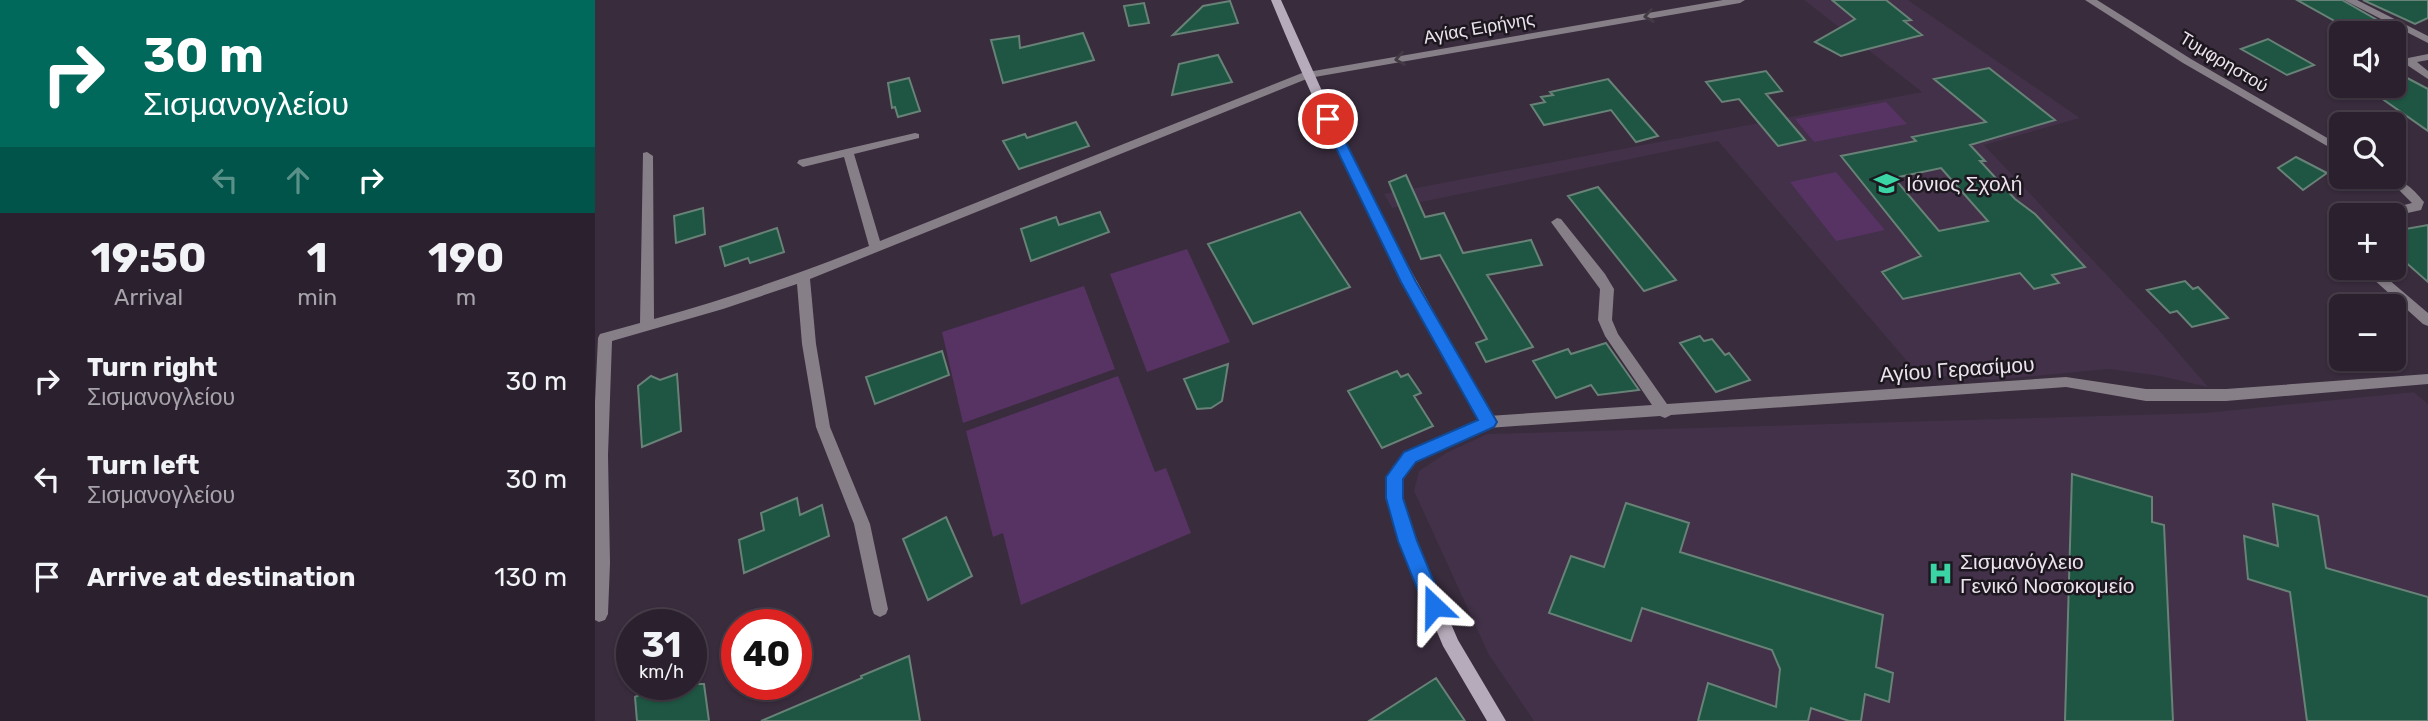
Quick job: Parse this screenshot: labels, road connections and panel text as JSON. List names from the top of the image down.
{
  "streets": {
    "street": ["Αγίας Ειρήνης", "Τυμφρηστού", "Αγίου Γερασίμου"]
  },
  "one_way": ["Αγίας Ειρήνης"],
  "places": {
    "school or university": ["Ιόνιος Σχολή"],
    "hospital": ["Σισμανόγλειο Γενικό Νοσοκομείο"]
  },
  "page": {
    "turn": ["30 m", "Σισμανογλείου"],
    "map_buttons": ["+", "−"],
    "eta": [
      "19:50",
      "Arrival",
      "1",
      "min",
      "190",
      "m"
    ],
    "list": [
      {
        "name": "Turn right",
        "note": "Σισμανογλείου",
        "value": "30 m"
      },
      {
        "name": "Turn left",
        "note": "Σισμανογλείου",
        "value": "30 m"
      },
      {
        "name": "Arrive at destination",
        "value": "130 m"
      }
    ],
    "speed": "31 km/h",
    "limit": "40"
  }
}
